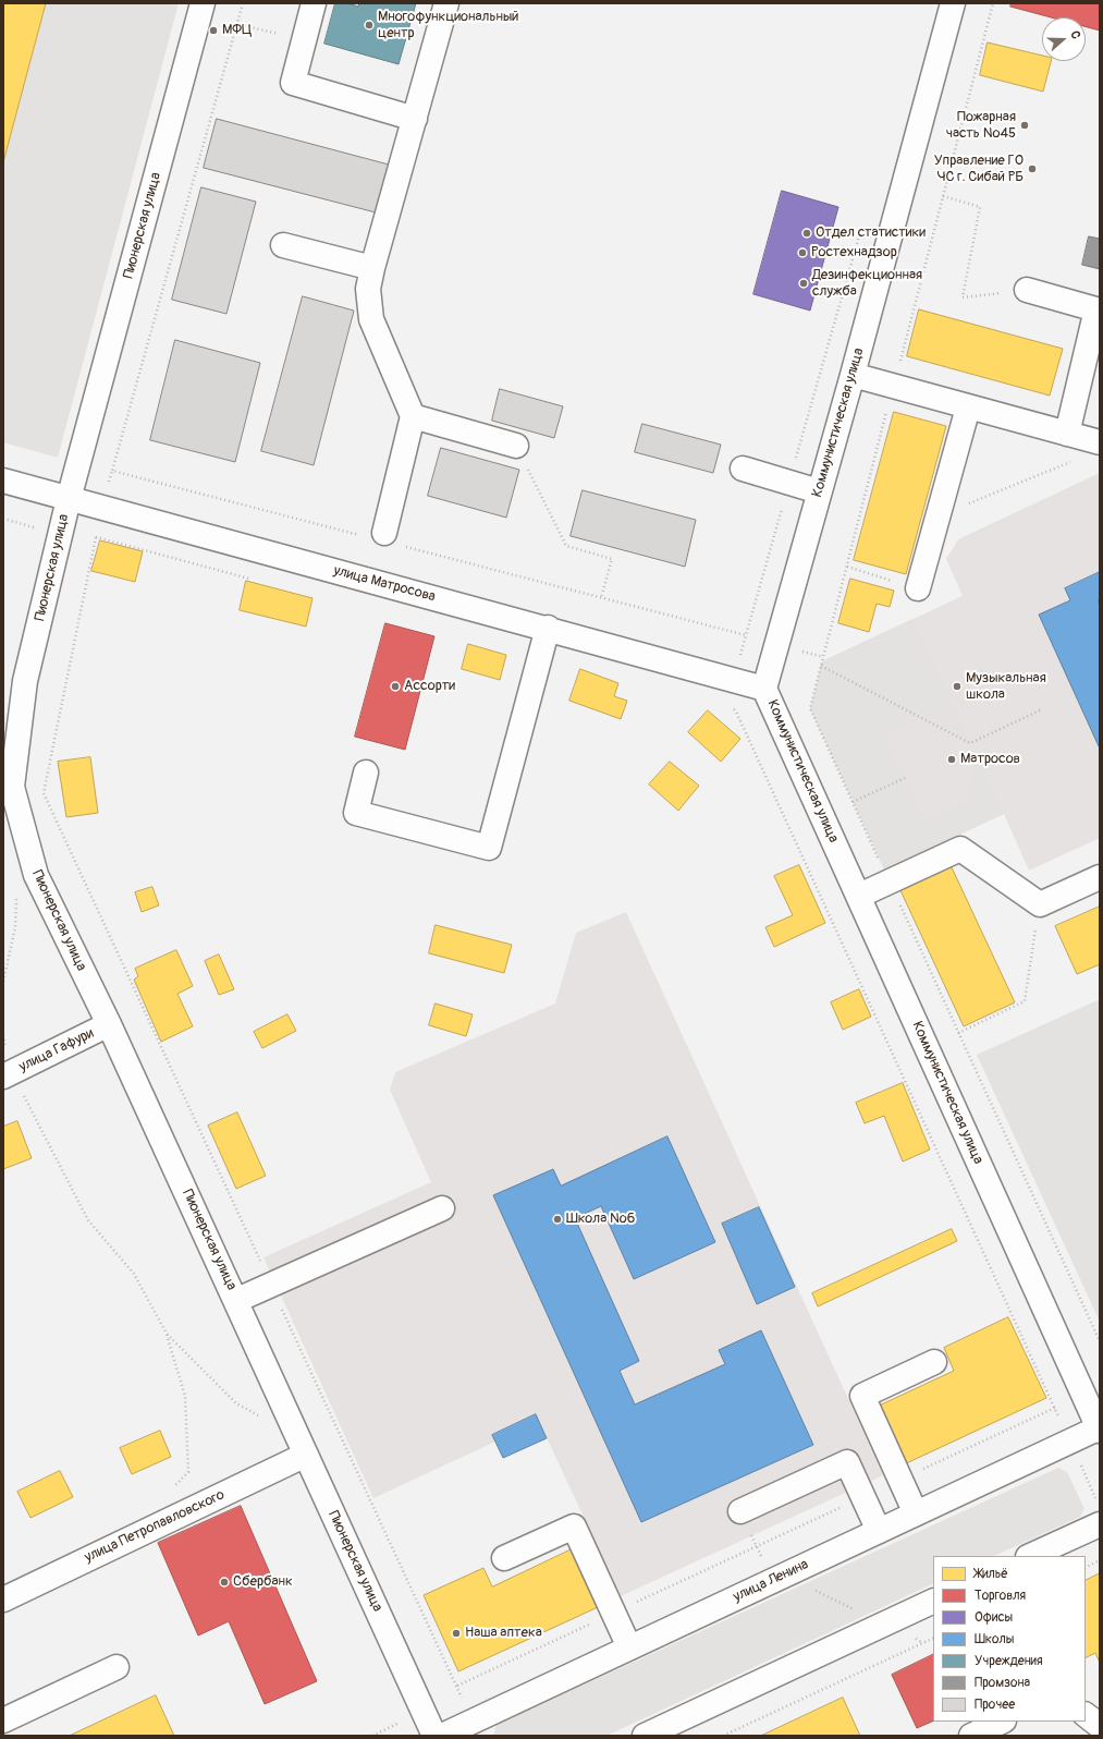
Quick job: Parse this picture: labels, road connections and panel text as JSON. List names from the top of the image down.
{
  "streets": {
    "street": [
      "Пионерская улица",
      "Коммунистическая улица",
      "улица Матросова",
      "улица Гафури",
      "улица Петропавловского",
      "улица Ленина"
    ]
  },
  "crossings": [
    ["Пионерская улица", "улица Матросова"],
    ["Пионерская улица", "улица Гафури"],
    ["Пионерская улица", "улица Петропавловского"],
    ["Коммунистическая улица", "улица Матросова"],
    ["Коммунистическая улица", "улица Ленина"]
  ],
  "places": [
    "Многофункциональный центр",
    "МФЦ",
    "Пожарная часть №45",
    "Управление ГО ЧС г. Сибай РБ",
    "Отдел статистики",
    "Ростехнадзор",
    "Дезинфекционная служба",
    "Ассорти",
    "Музыкальная школа",
    "Матросов",
    "Школа №6",
    "Сбербанк",
    "Наша аптека"
  ],
  "legend": [
    "Жильё",
    "Торговля",
    "Офисы",
    "Школы",
    "Учреждения",
    "Промзона",
    "Прочее"
  ],
  "north": "right"
}
